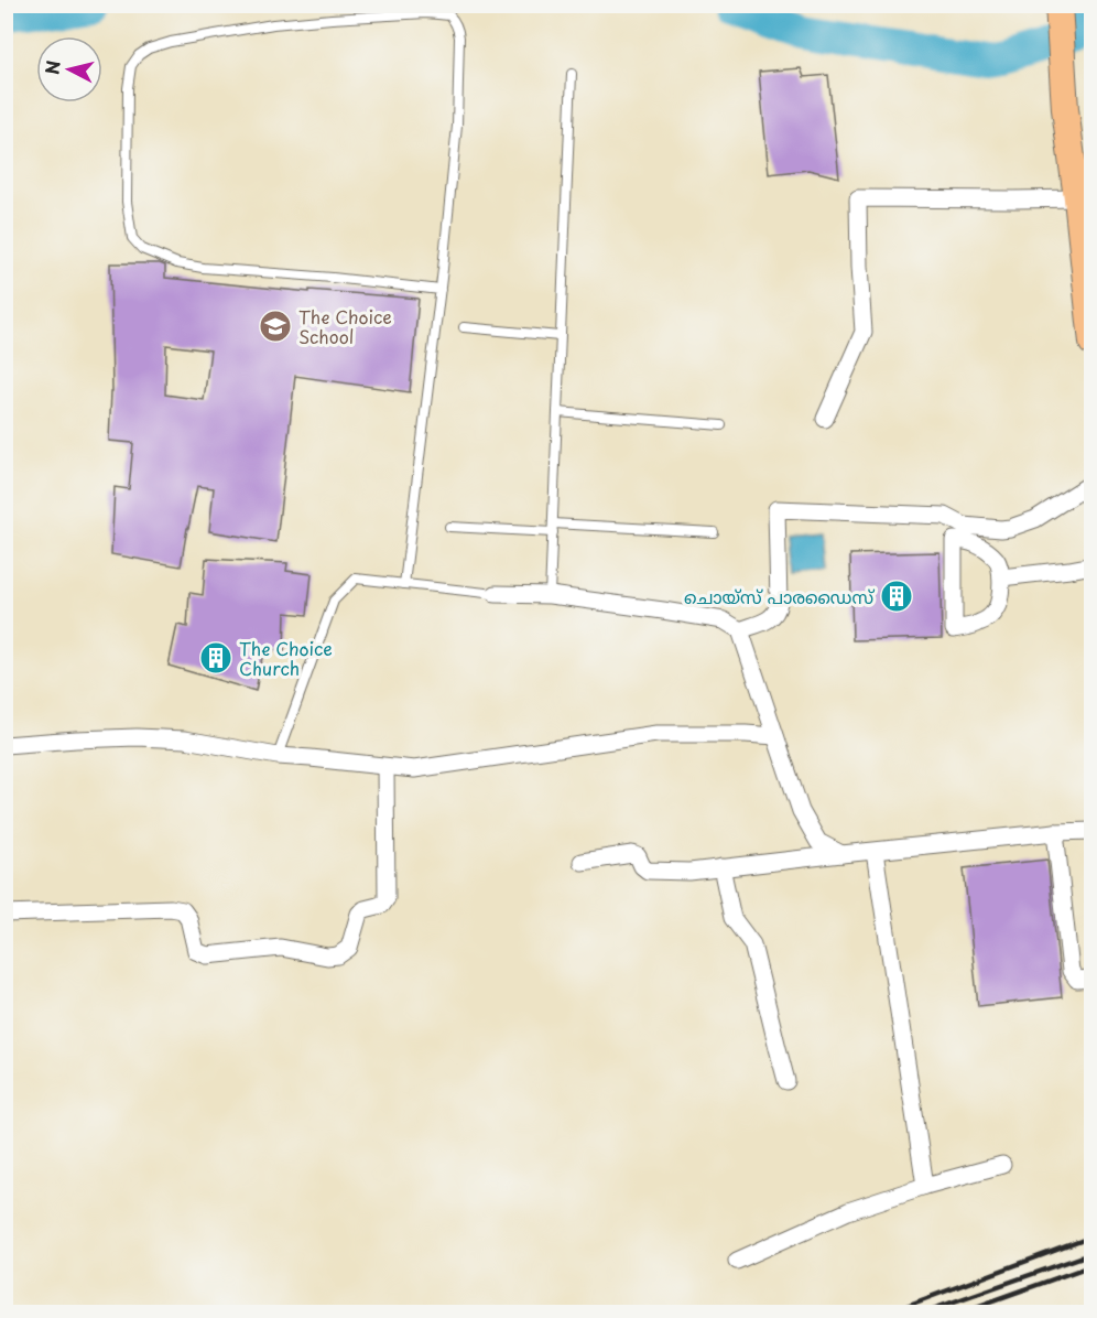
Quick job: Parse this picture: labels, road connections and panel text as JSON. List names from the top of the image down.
{
  "places": {
    "school or university": ["The Choice School"],
    "building": ["ചൊയ്സ് പാരഡൈസ്", "The Choice Church"]
  },
  "north": "left"
}
